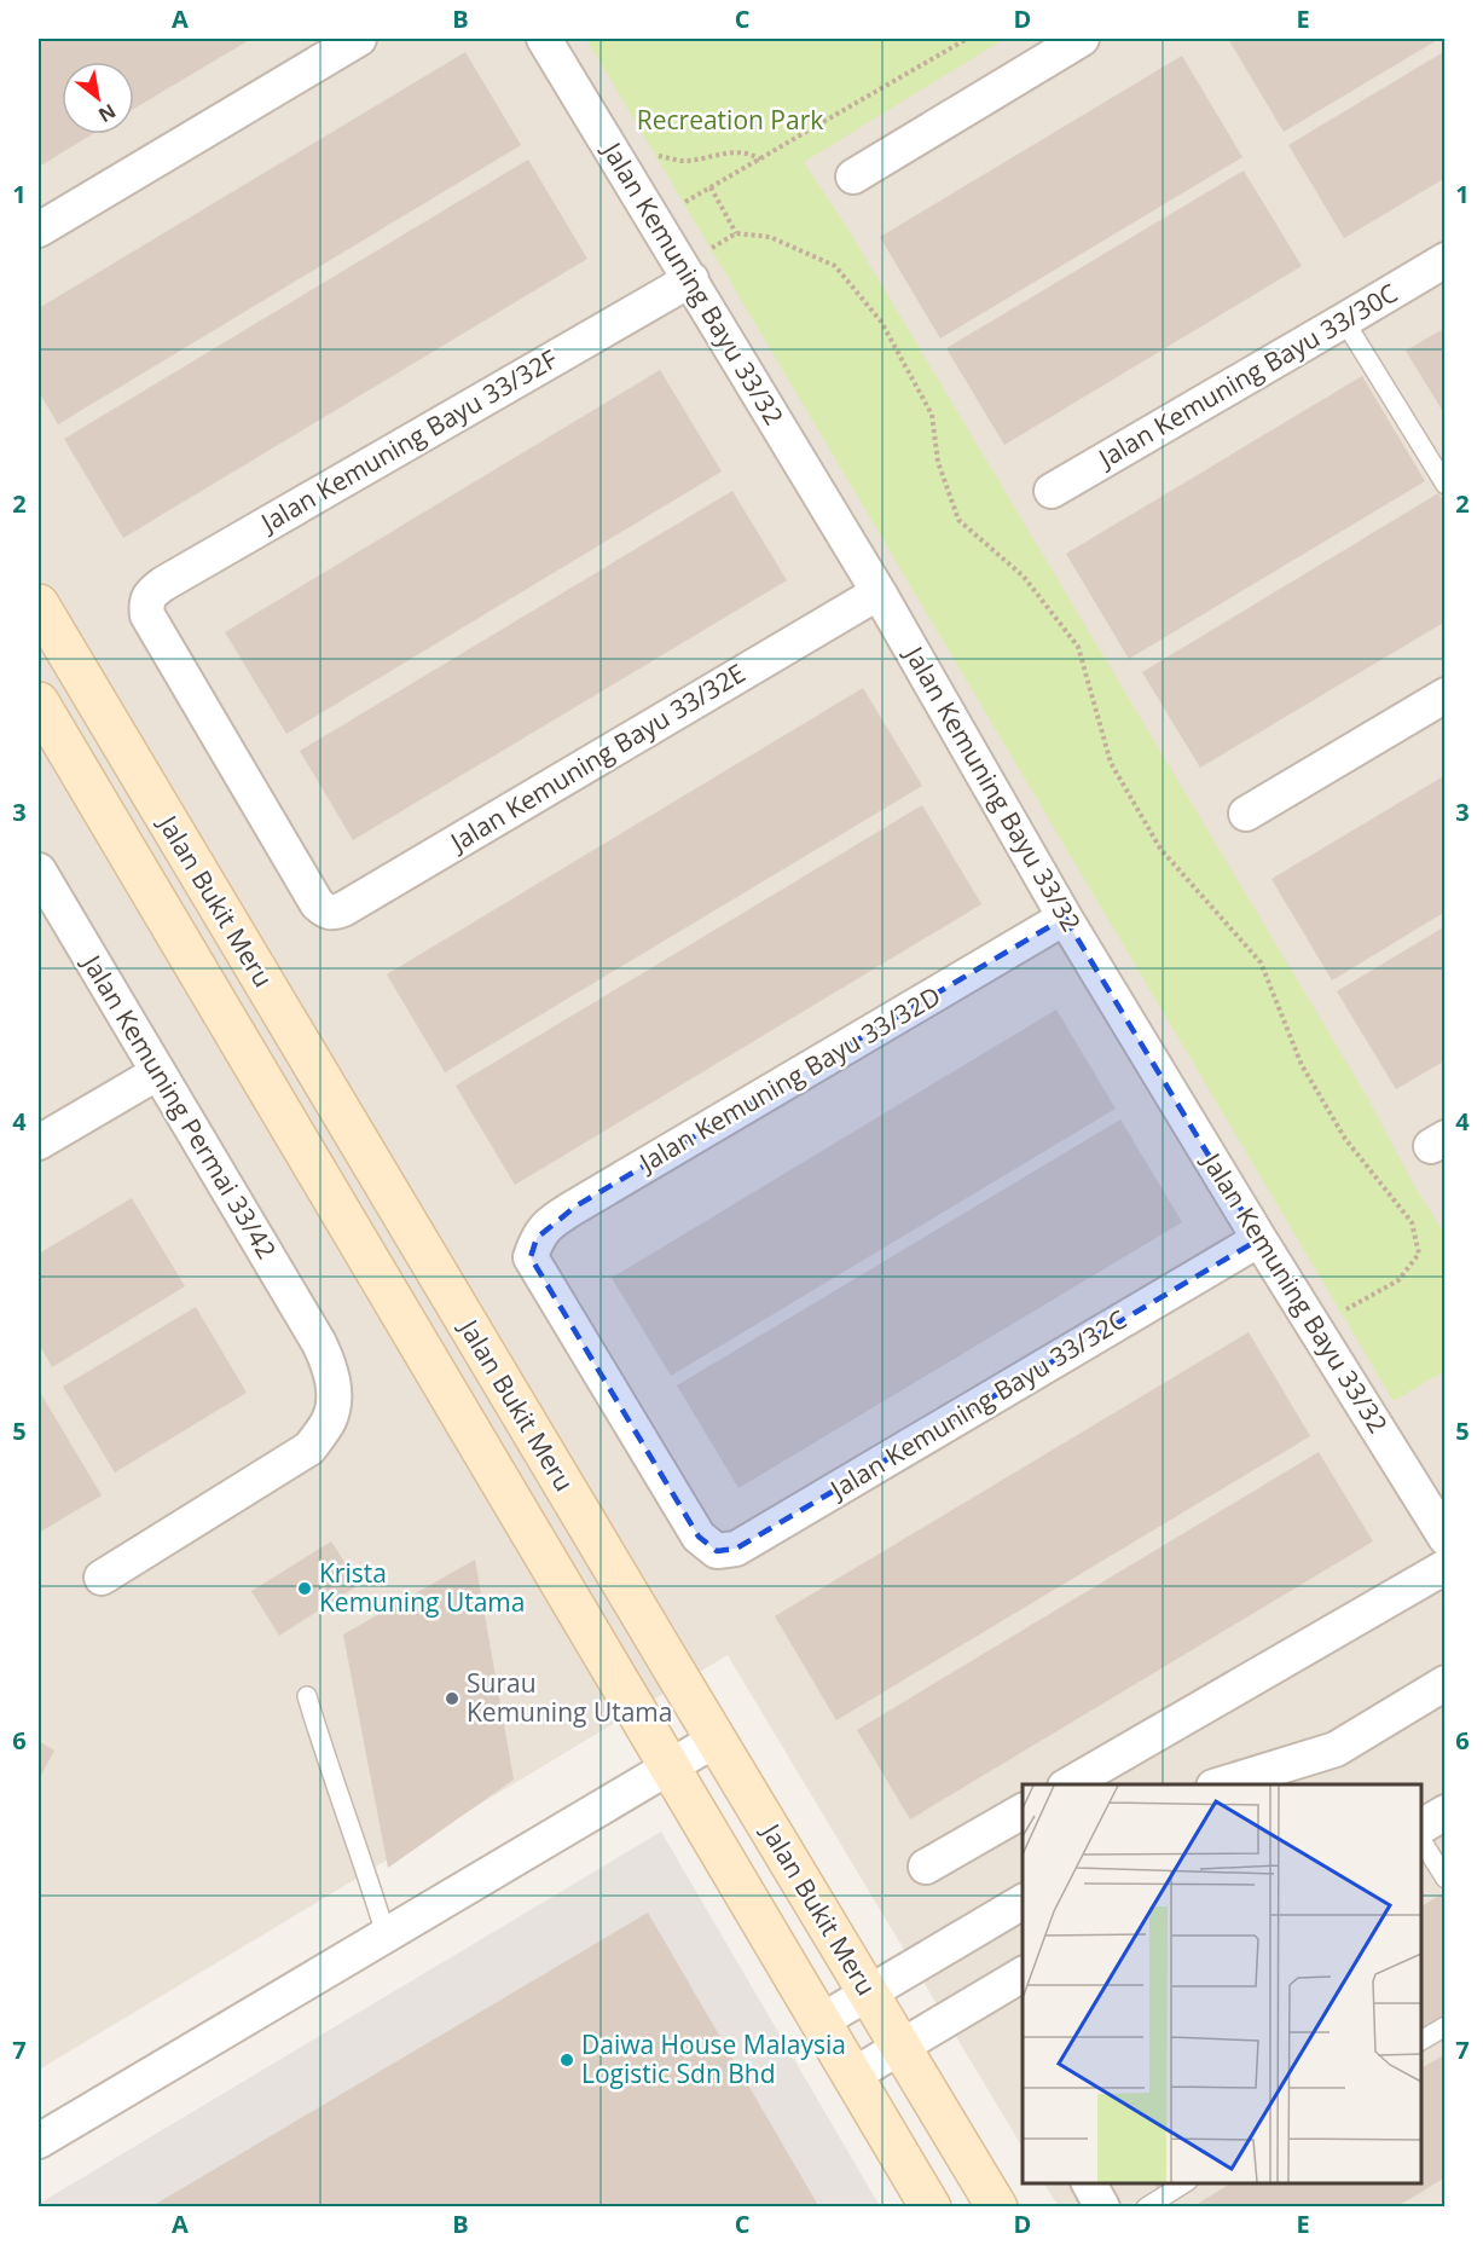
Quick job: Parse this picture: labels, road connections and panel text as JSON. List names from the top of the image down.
{
  "streets": {
    "main road": ["Jalan Bukit Meru"],
    "street": [
      "Jalan Kemuning Bayu 33/32",
      "Jalan Kemuning Bayu 33/30C",
      "Jalan Kemuning Bayu 33/32F",
      "Jalan Kemuning Bayu 33/32E",
      "Jalan Kemuning Bayu 33/32D",
      "Jalan Kemuning Permai 33/42",
      "Jalan Kemuning Bayu 33/32C"
    ]
  },
  "crossings": [
    ["Jalan Kemuning Bayu 33/32", "Jalan Kemuning Bayu 33/32F"],
    ["Jalan Kemuning Bayu 33/32", "Jalan Kemuning Bayu 33/32E"],
    ["Jalan Kemuning Bayu 33/32", "Jalan Kemuning Bayu 33/32D"],
    ["Jalan Kemuning Bayu 33/32", "Jalan Kemuning Bayu 33/32C"],
    ["Jalan Kemuning Bayu 33/32F", "Jalan Kemuning Bayu 33/32E"],
    ["Jalan Kemuning Bayu 33/32D", "Jalan Kemuning Bayu 33/32C"]
  ],
  "parks": ["Recreation Park"],
  "places": ["Krista Kemuning Utama", "Surau Kemuning Utama", "Daiwa House Malaysia Logistic Sdn Bhd"],
  "north": "bottom right",
  "grid": {
    "columns": [
      "A",
      "B",
      "C",
      "D",
      "E"
    ],
    "rows": [
      "1",
      "2",
      "3",
      "4",
      "5",
      "6",
      "7"
    ]
  }
}
